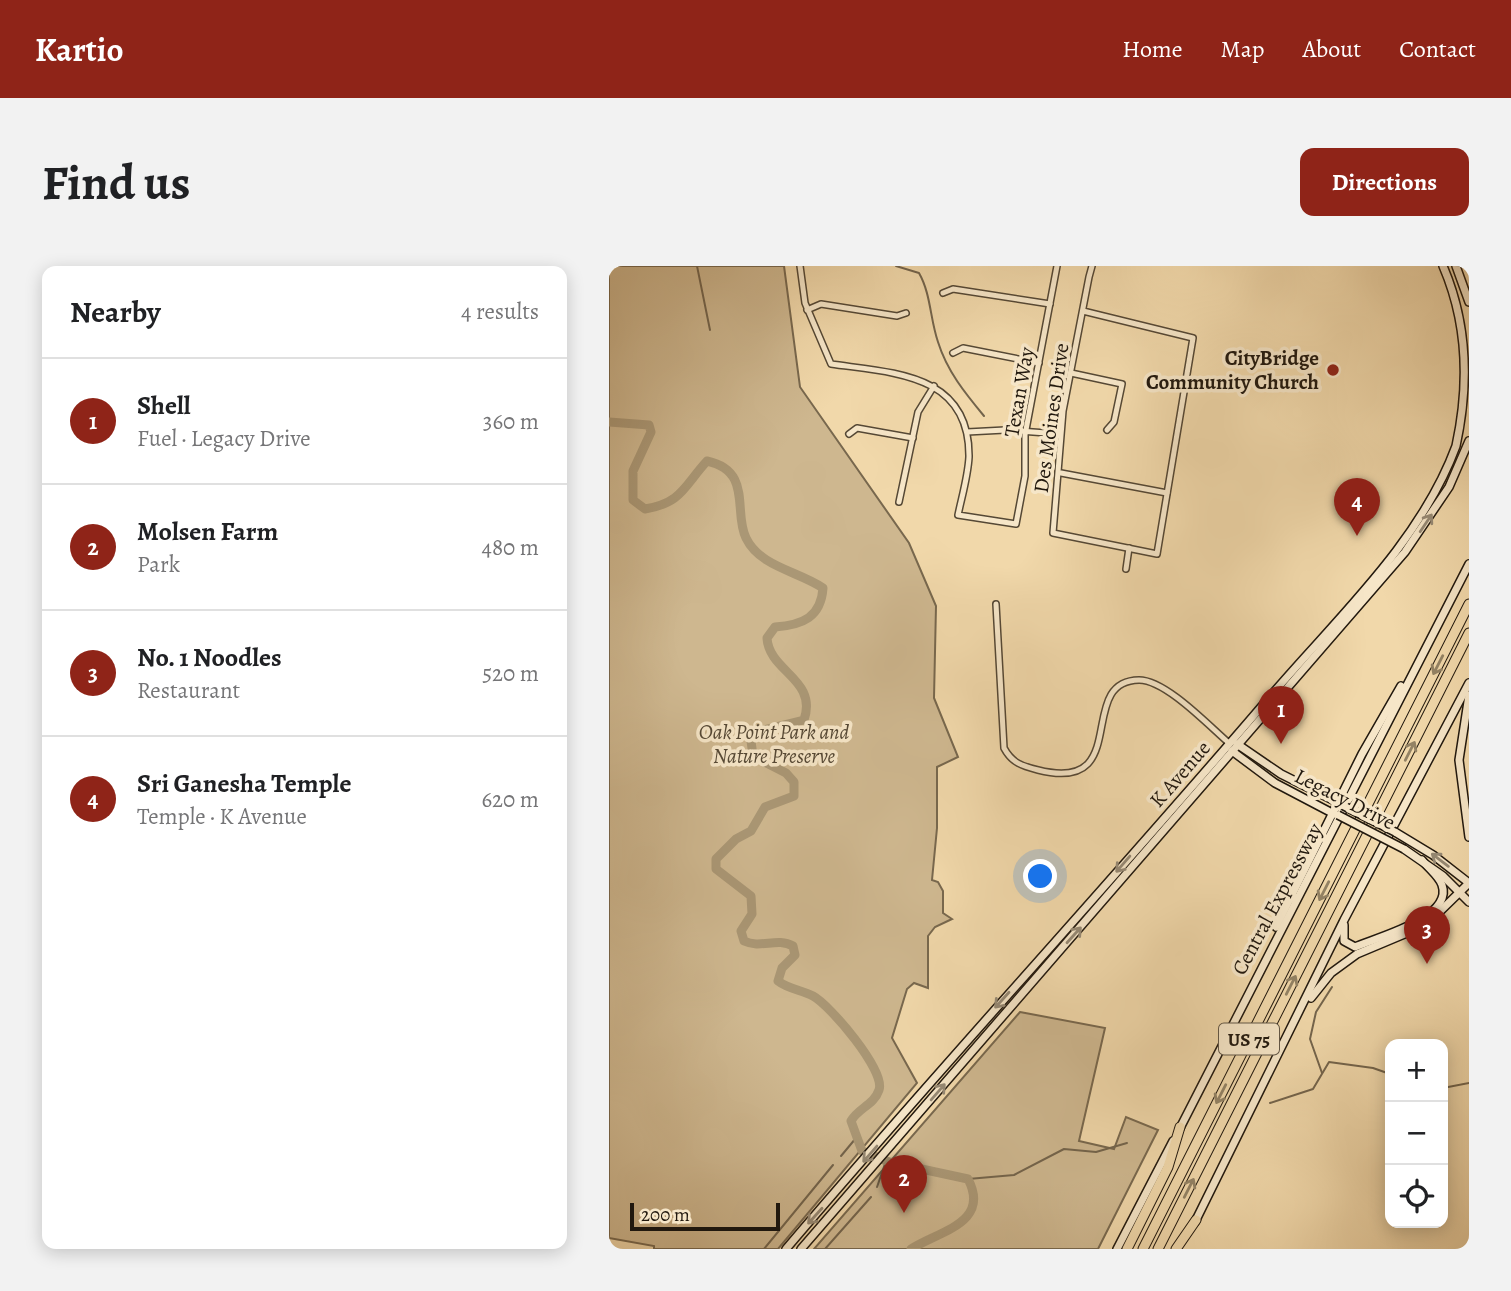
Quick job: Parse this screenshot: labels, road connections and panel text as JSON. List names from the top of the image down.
{
  "streets": {
    "highway": ["Central Expressway", "US 75"],
    "main road": ["K Avenue", "Legacy Drive"],
    "street": ["Texan Way", "Des Moines Drive"]
  },
  "crossings": [
    ["K Avenue", "Legacy Drive"]
  ],
  "parks": ["Oak Point Park and Nature Preserve"],
  "places": ["CityBridge Community Church"],
  "scale_bar": "200 m",
  "page": {
    "header": "Kartio",
    "nav": [
      "Home",
      "Map",
      "About",
      "Contact"
    ],
    "buttons": "Directions",
    "title": "Find us",
    "heading": ["Nearby", "4 results"],
    "list": [
      {
        "mark": "1",
        "name": "Shell",
        "note": "Fuel · Legacy Drive",
        "value": "360 m"
      },
      {
        "mark": "2",
        "name": "Molsen Farm",
        "note": "Park",
        "value": "480 m"
      },
      {
        "mark": "3",
        "name": "No. 1 Noodles",
        "note": "Restaurant",
        "value": "520 m"
      },
      {
        "mark": "4",
        "name": "Sri Ganesha Temple",
        "note": "Temple · K Avenue",
        "value": "620 m"
      }
    ],
    "pins": [
      "4",
      "1",
      "3",
      "2"
    ],
    "map_buttons": ["+", "−"],
    "scale": "200 m"
  }
}
